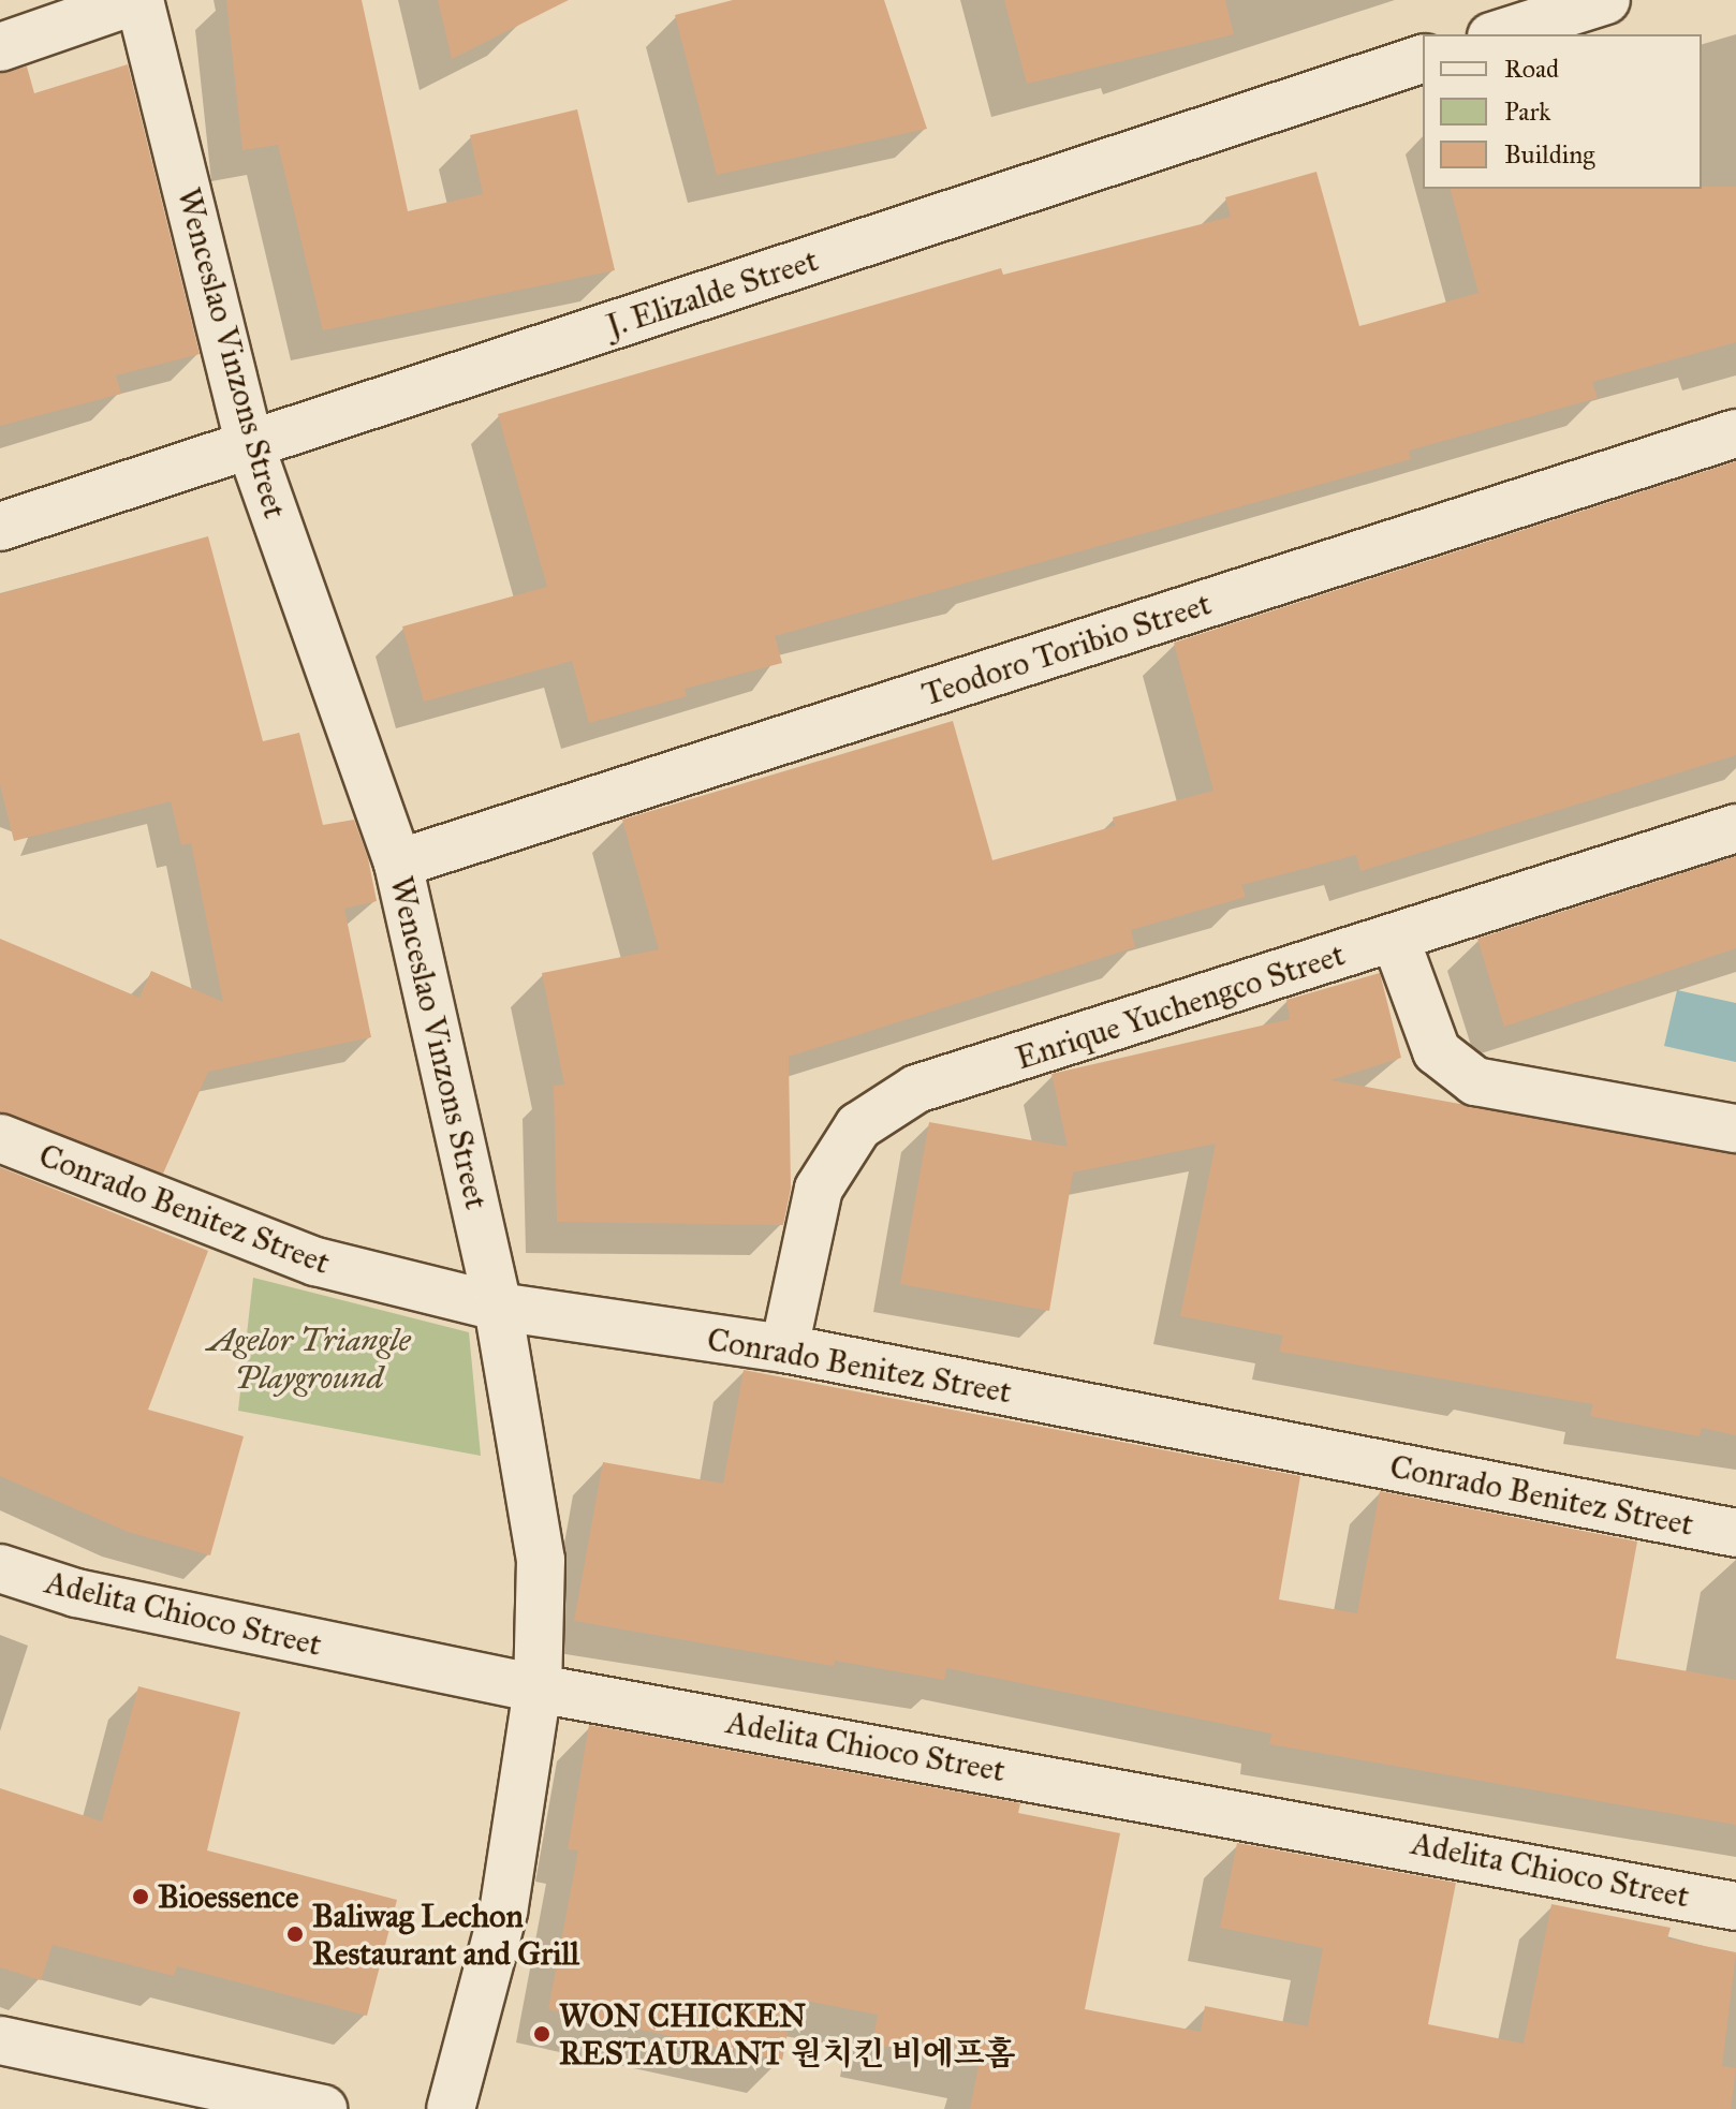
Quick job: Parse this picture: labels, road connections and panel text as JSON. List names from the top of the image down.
{
  "streets": {
    "street": [
      "J. Elizalde Street",
      "Wenceslao Vinzons Street",
      "Teodoro Toribio Street",
      "Enrique Yuchengco Street",
      "Conrado Benitez Street",
      "Adelita Chioco Street"
    ]
  },
  "crossings": [
    ["J. Elizalde Street", "Wenceslao Vinzons Street"],
    ["Wenceslao Vinzons Street", "Teodoro Toribio Street"],
    ["Wenceslao Vinzons Street", "Conrado Benitez Street"],
    ["Wenceslao Vinzons Street", "Adelita Chioco Street"],
    ["Enrique Yuchengco Street", "Conrado Benitez Street"]
  ],
  "parks": ["Agelor Triangle Playground"],
  "places": ["Bioessence", "Baliwag Lechon Restaurant and Grill", "WON CHICKEN RESTAURANT 원치킨 비에프홈"],
  "legend": ["Road", "Park", "Building"]
}
